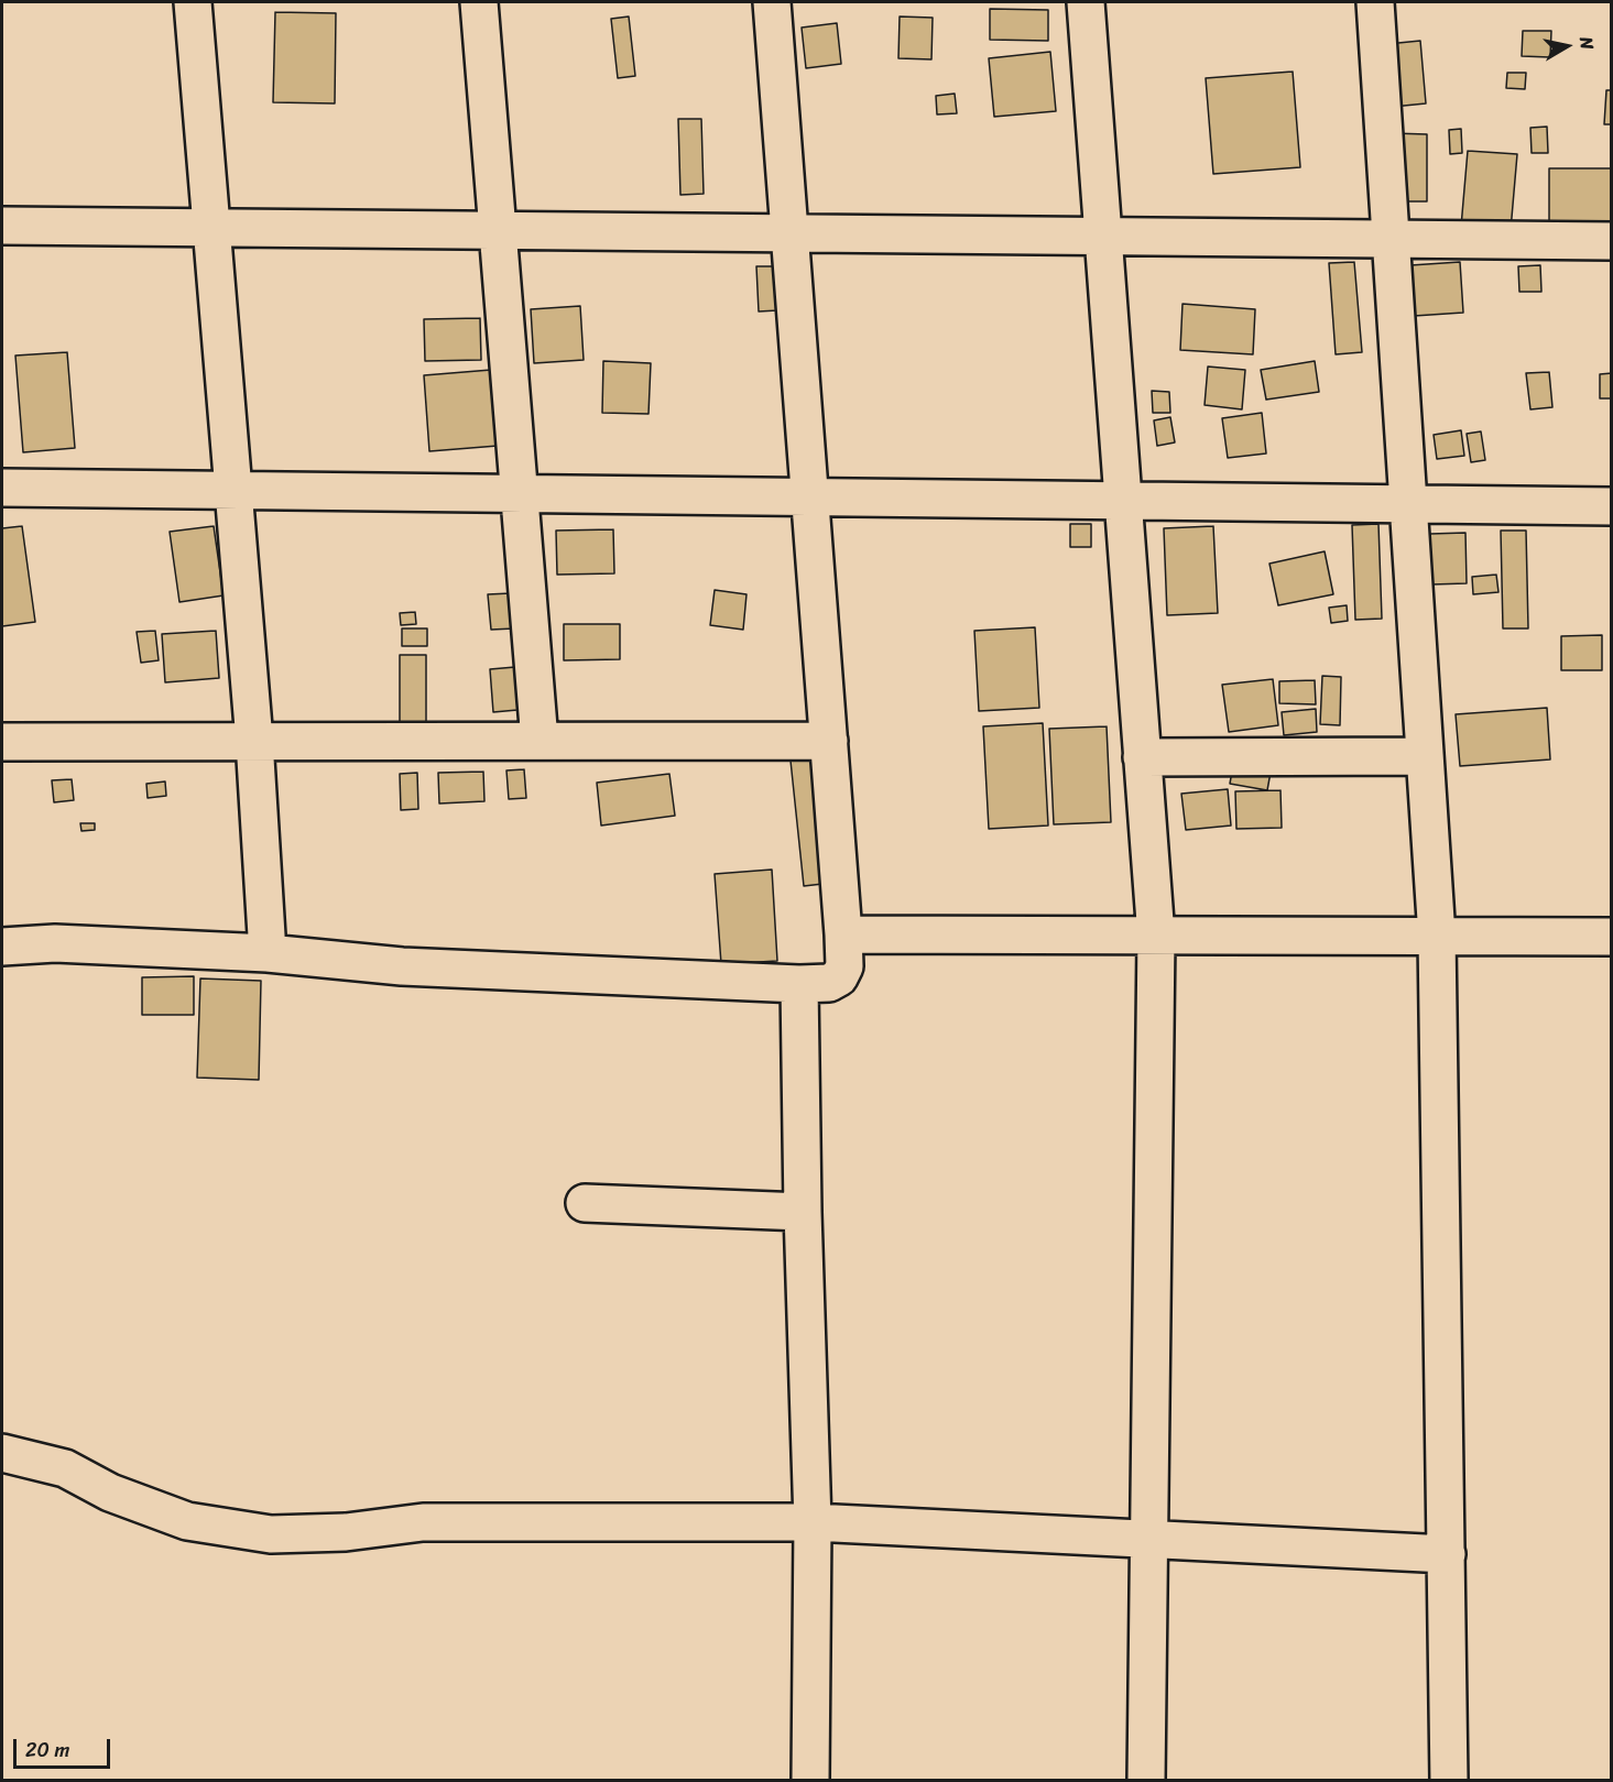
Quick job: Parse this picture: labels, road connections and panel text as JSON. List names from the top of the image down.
{
  "scale_bar": "20 m",
  "north": "right"
}
